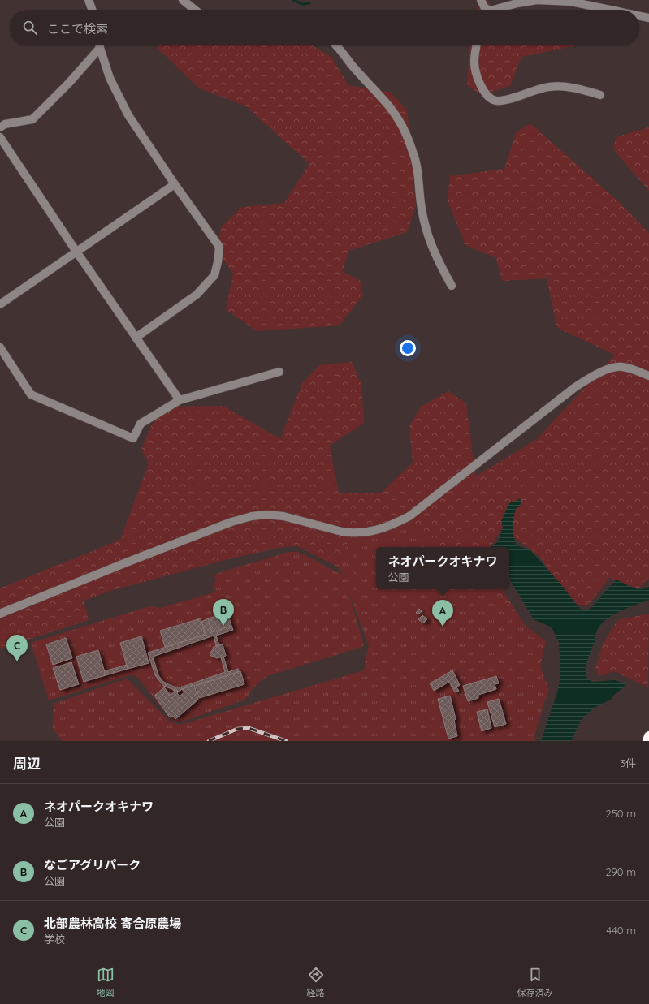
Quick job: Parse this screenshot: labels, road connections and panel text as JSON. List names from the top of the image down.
{
  "page": {
    "search": "ここで検索",
    "popup": ["ネオパークオキナワ", "公園"],
    "pins": ["B", "A", "C"],
    "heading": ["周辺", "3件"],
    "list": [
      {
        "mark": "A",
        "name": "ネオパークオキナワ",
        "note": "公園",
        "value": "250 m"
      },
      {
        "mark": "B",
        "name": "なごアグリパーク",
        "note": "公園",
        "value": "290 m"
      },
      {
        "mark": "C",
        "name": "北部農林高校 寄合原農場",
        "note": "学校",
        "value": "440 m"
      }
    ],
    "nav": ["地図", "経路", "保存済み"]
  }
}
